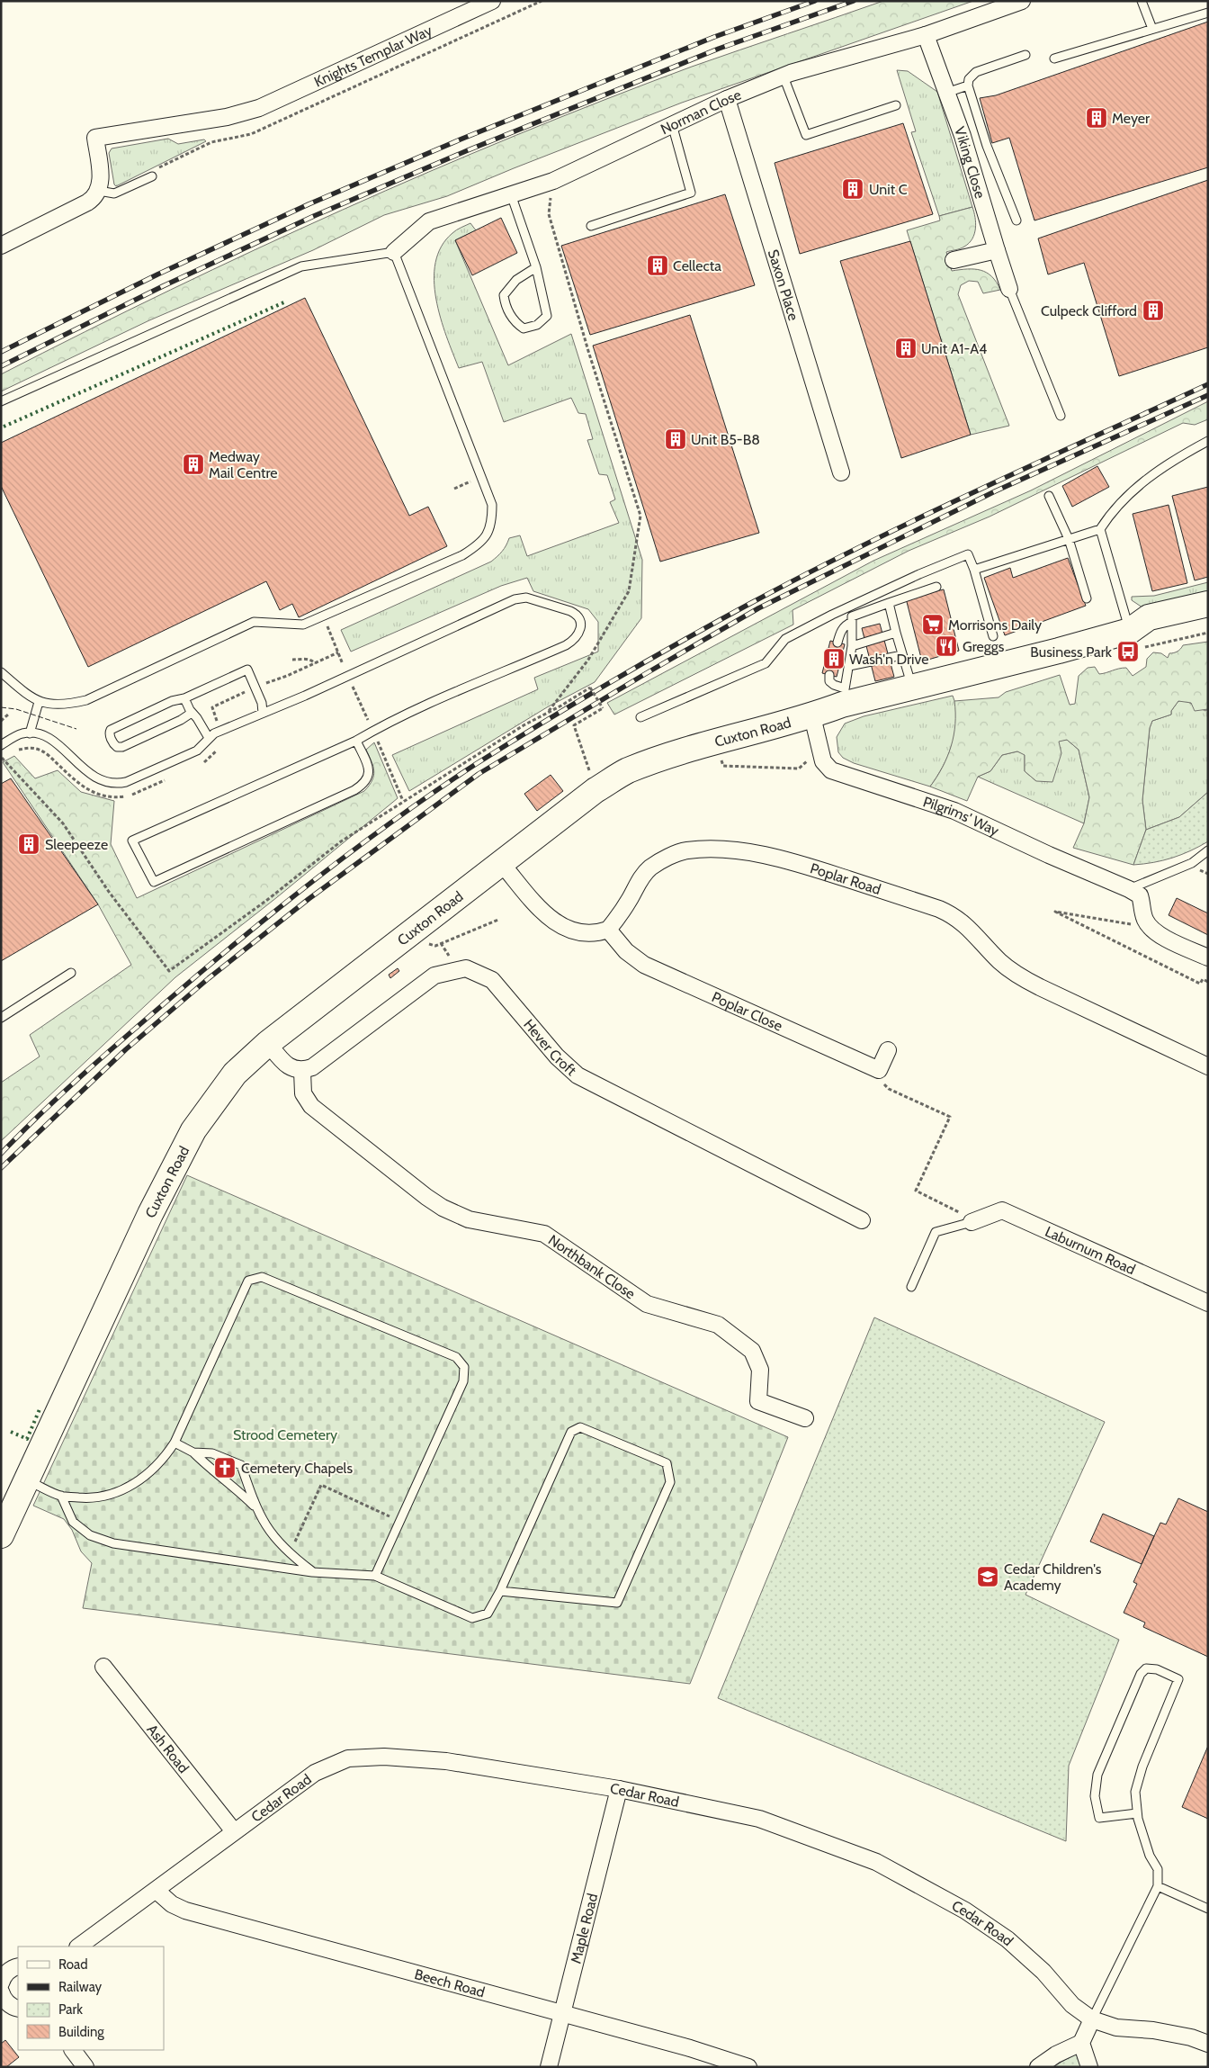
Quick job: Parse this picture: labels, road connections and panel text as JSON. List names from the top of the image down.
{
  "streets": {
    "main road": ["Cuxton Road"],
    "street": [
      "Knights Templar Way",
      "Norman Close",
      "Viking Close",
      "Saxon Place",
      "Pilgrims' Way",
      "Poplar Road",
      "Poplar Close",
      "Hever Croft",
      "Laburnum Road",
      "Northbank Close",
      "Ash Road",
      "Cedar Road",
      "Maple Road",
      "Beech Road"
    ]
  },
  "crossings": [
    ["Norman Close", "Viking Close"],
    ["Norman Close", "Saxon Place"],
    ["Cuxton Road", "Pilgrims' Way"],
    ["Poplar Road", "Poplar Close"],
    ["Hever Croft", "Northbank Close"],
    ["Ash Road", "Cedar Road"],
    ["Cedar Road", "Maple Road"],
    ["Cedar Road", "Beech Road"],
    ["Maple Road", "Beech Road"]
  ],
  "parks": ["Strood Cemetery"],
  "places": {
    "building": [
      "Meyer",
      "Unit C",
      "Cellecta",
      "Culpeck Clifford",
      "Unit A1-A4",
      "Unit B5-B8",
      "Medway Mail Centre",
      "Wash'n Drive",
      "Sleepeeze"
    ],
    "supermarket": ["Morrisons Daily"],
    "restaurant": ["Greggs"],
    "bus stop": ["Business Park"],
    "church": ["Cemetery Chapels"],
    "school or university": ["Cedar Children's Academy"]
  },
  "legend": [
    "Road",
    "Railway",
    "Park",
    "Building"
  ]
}
